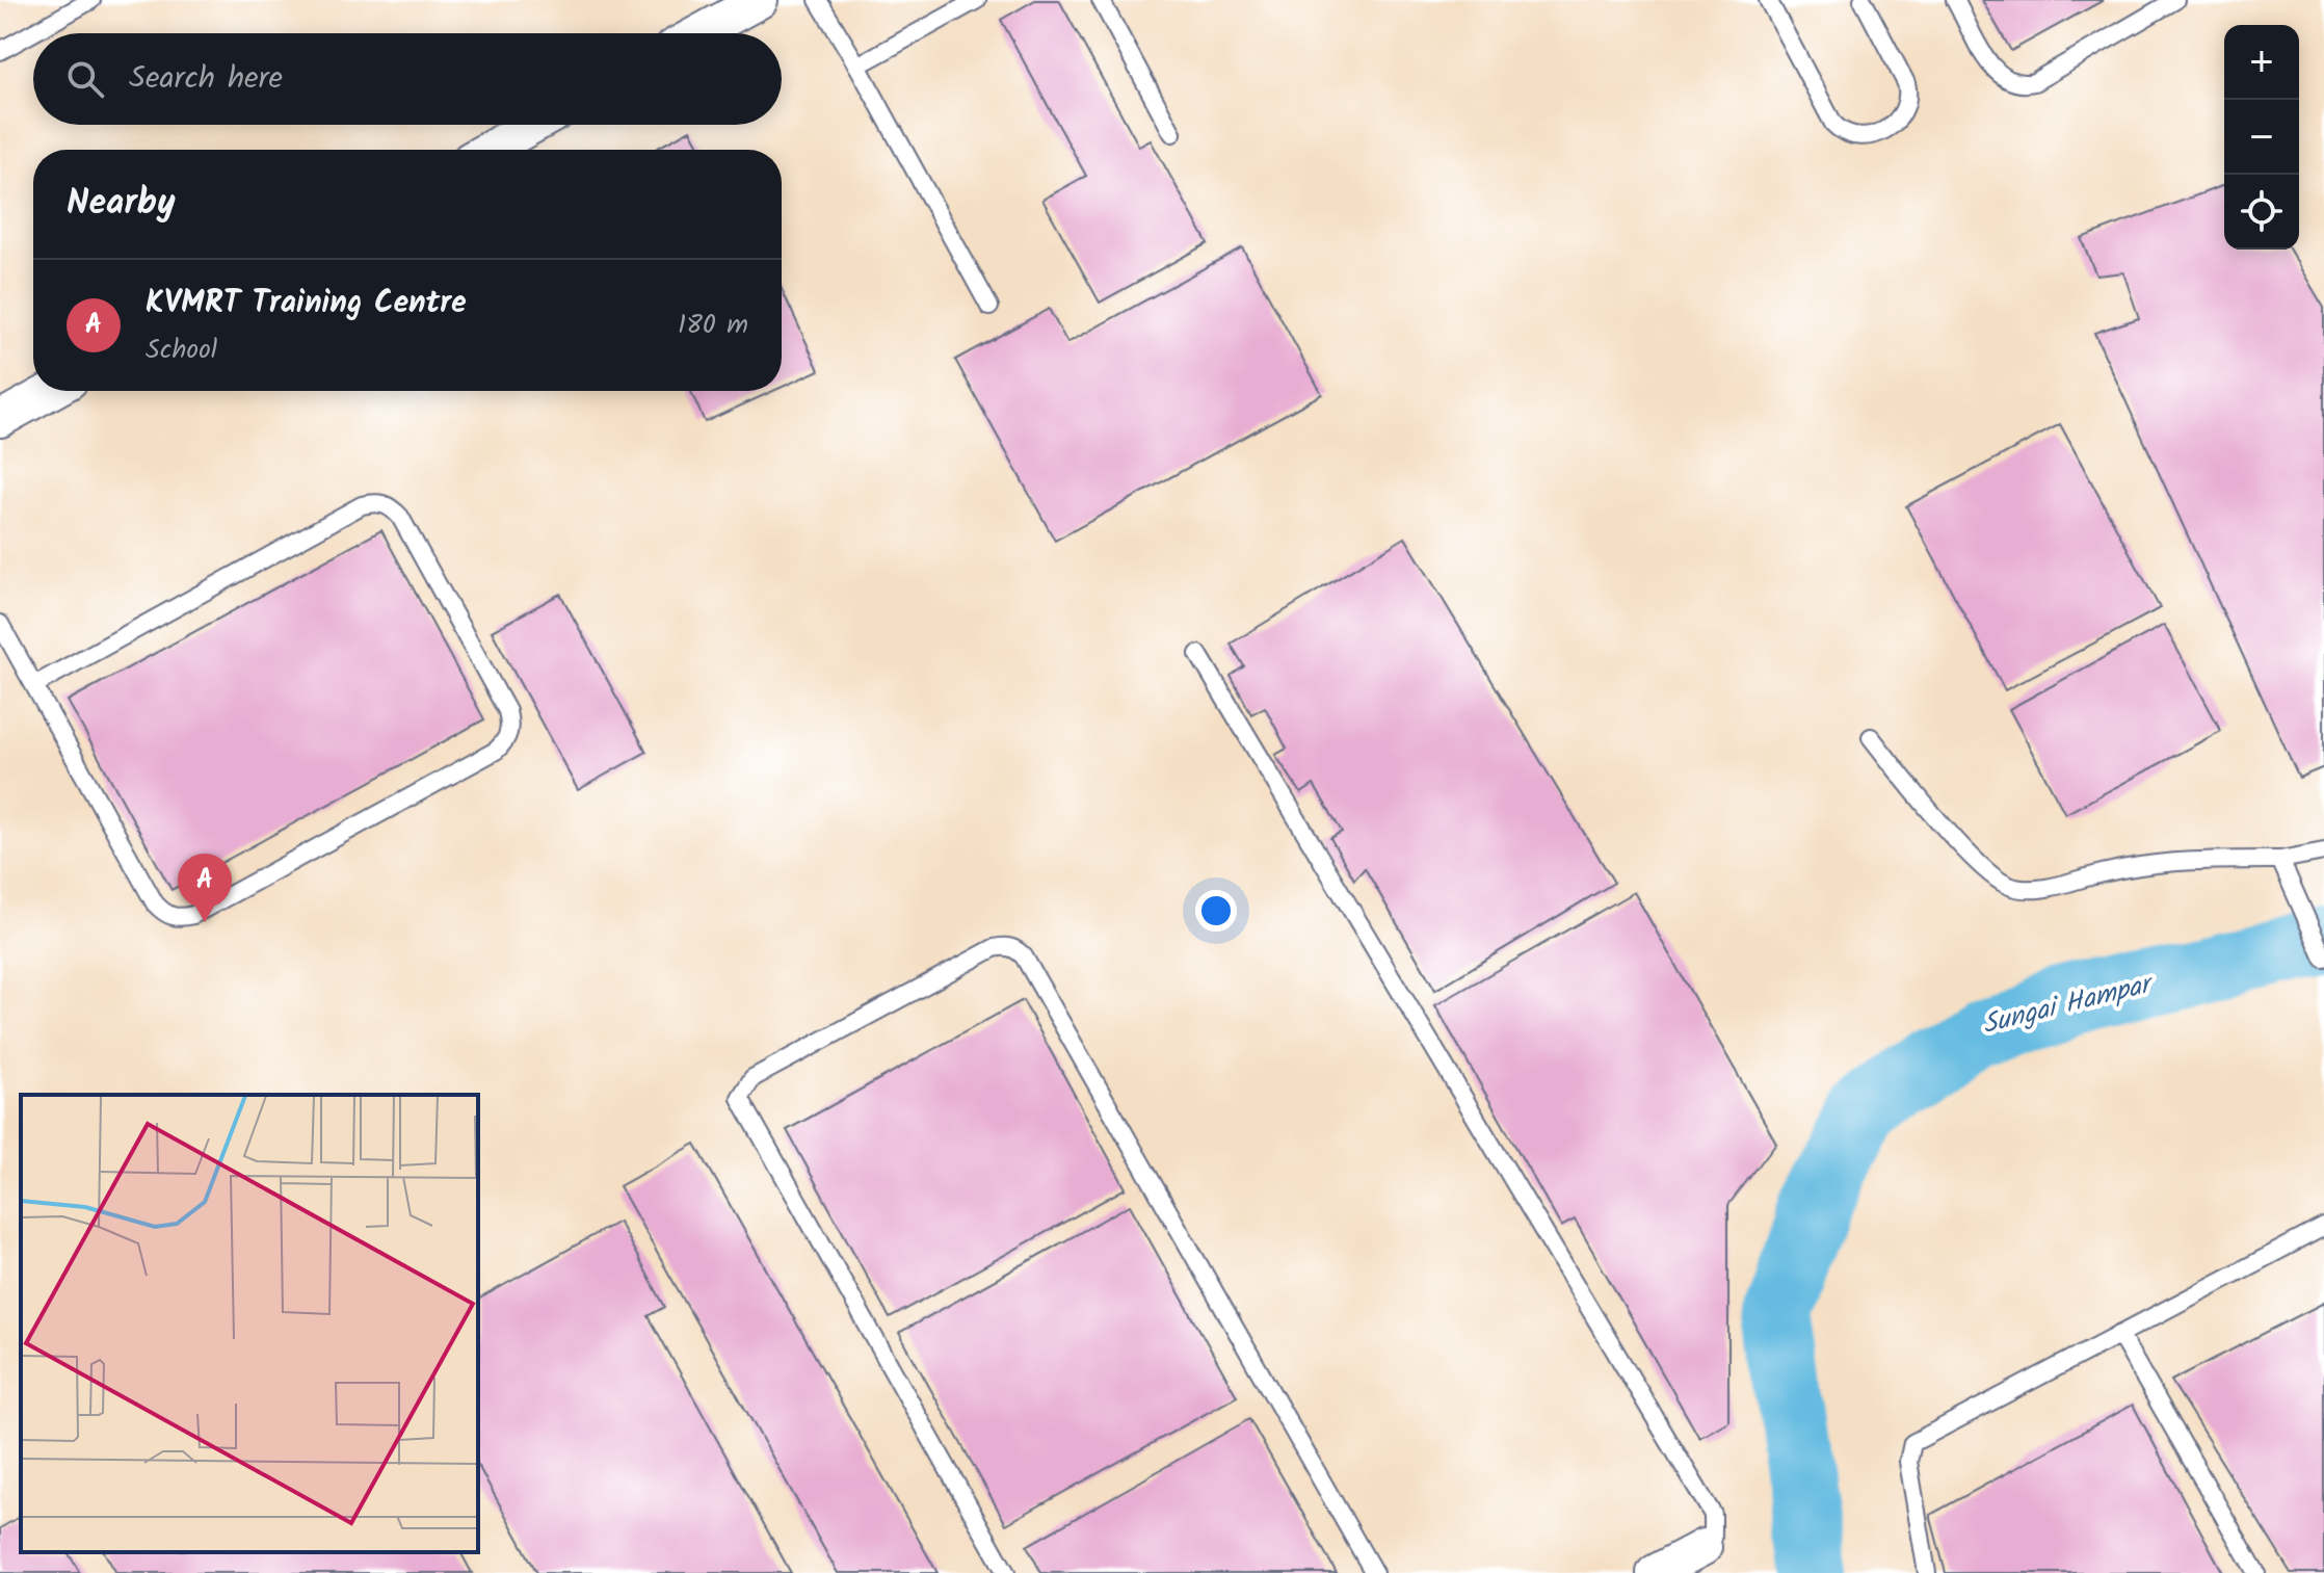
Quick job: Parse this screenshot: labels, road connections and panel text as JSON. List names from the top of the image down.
{
  "water": ["Sungai Hampar"],
  "page": {
    "map_buttons": ["+", "−"],
    "search": "Search here",
    "heading": "Nearby",
    "list": [
      {
        "mark": "A",
        "name": "KVMRT Training Centre",
        "note": "School",
        "value": "180 m"
      }
    ],
    "pins": "A"
  }
}
